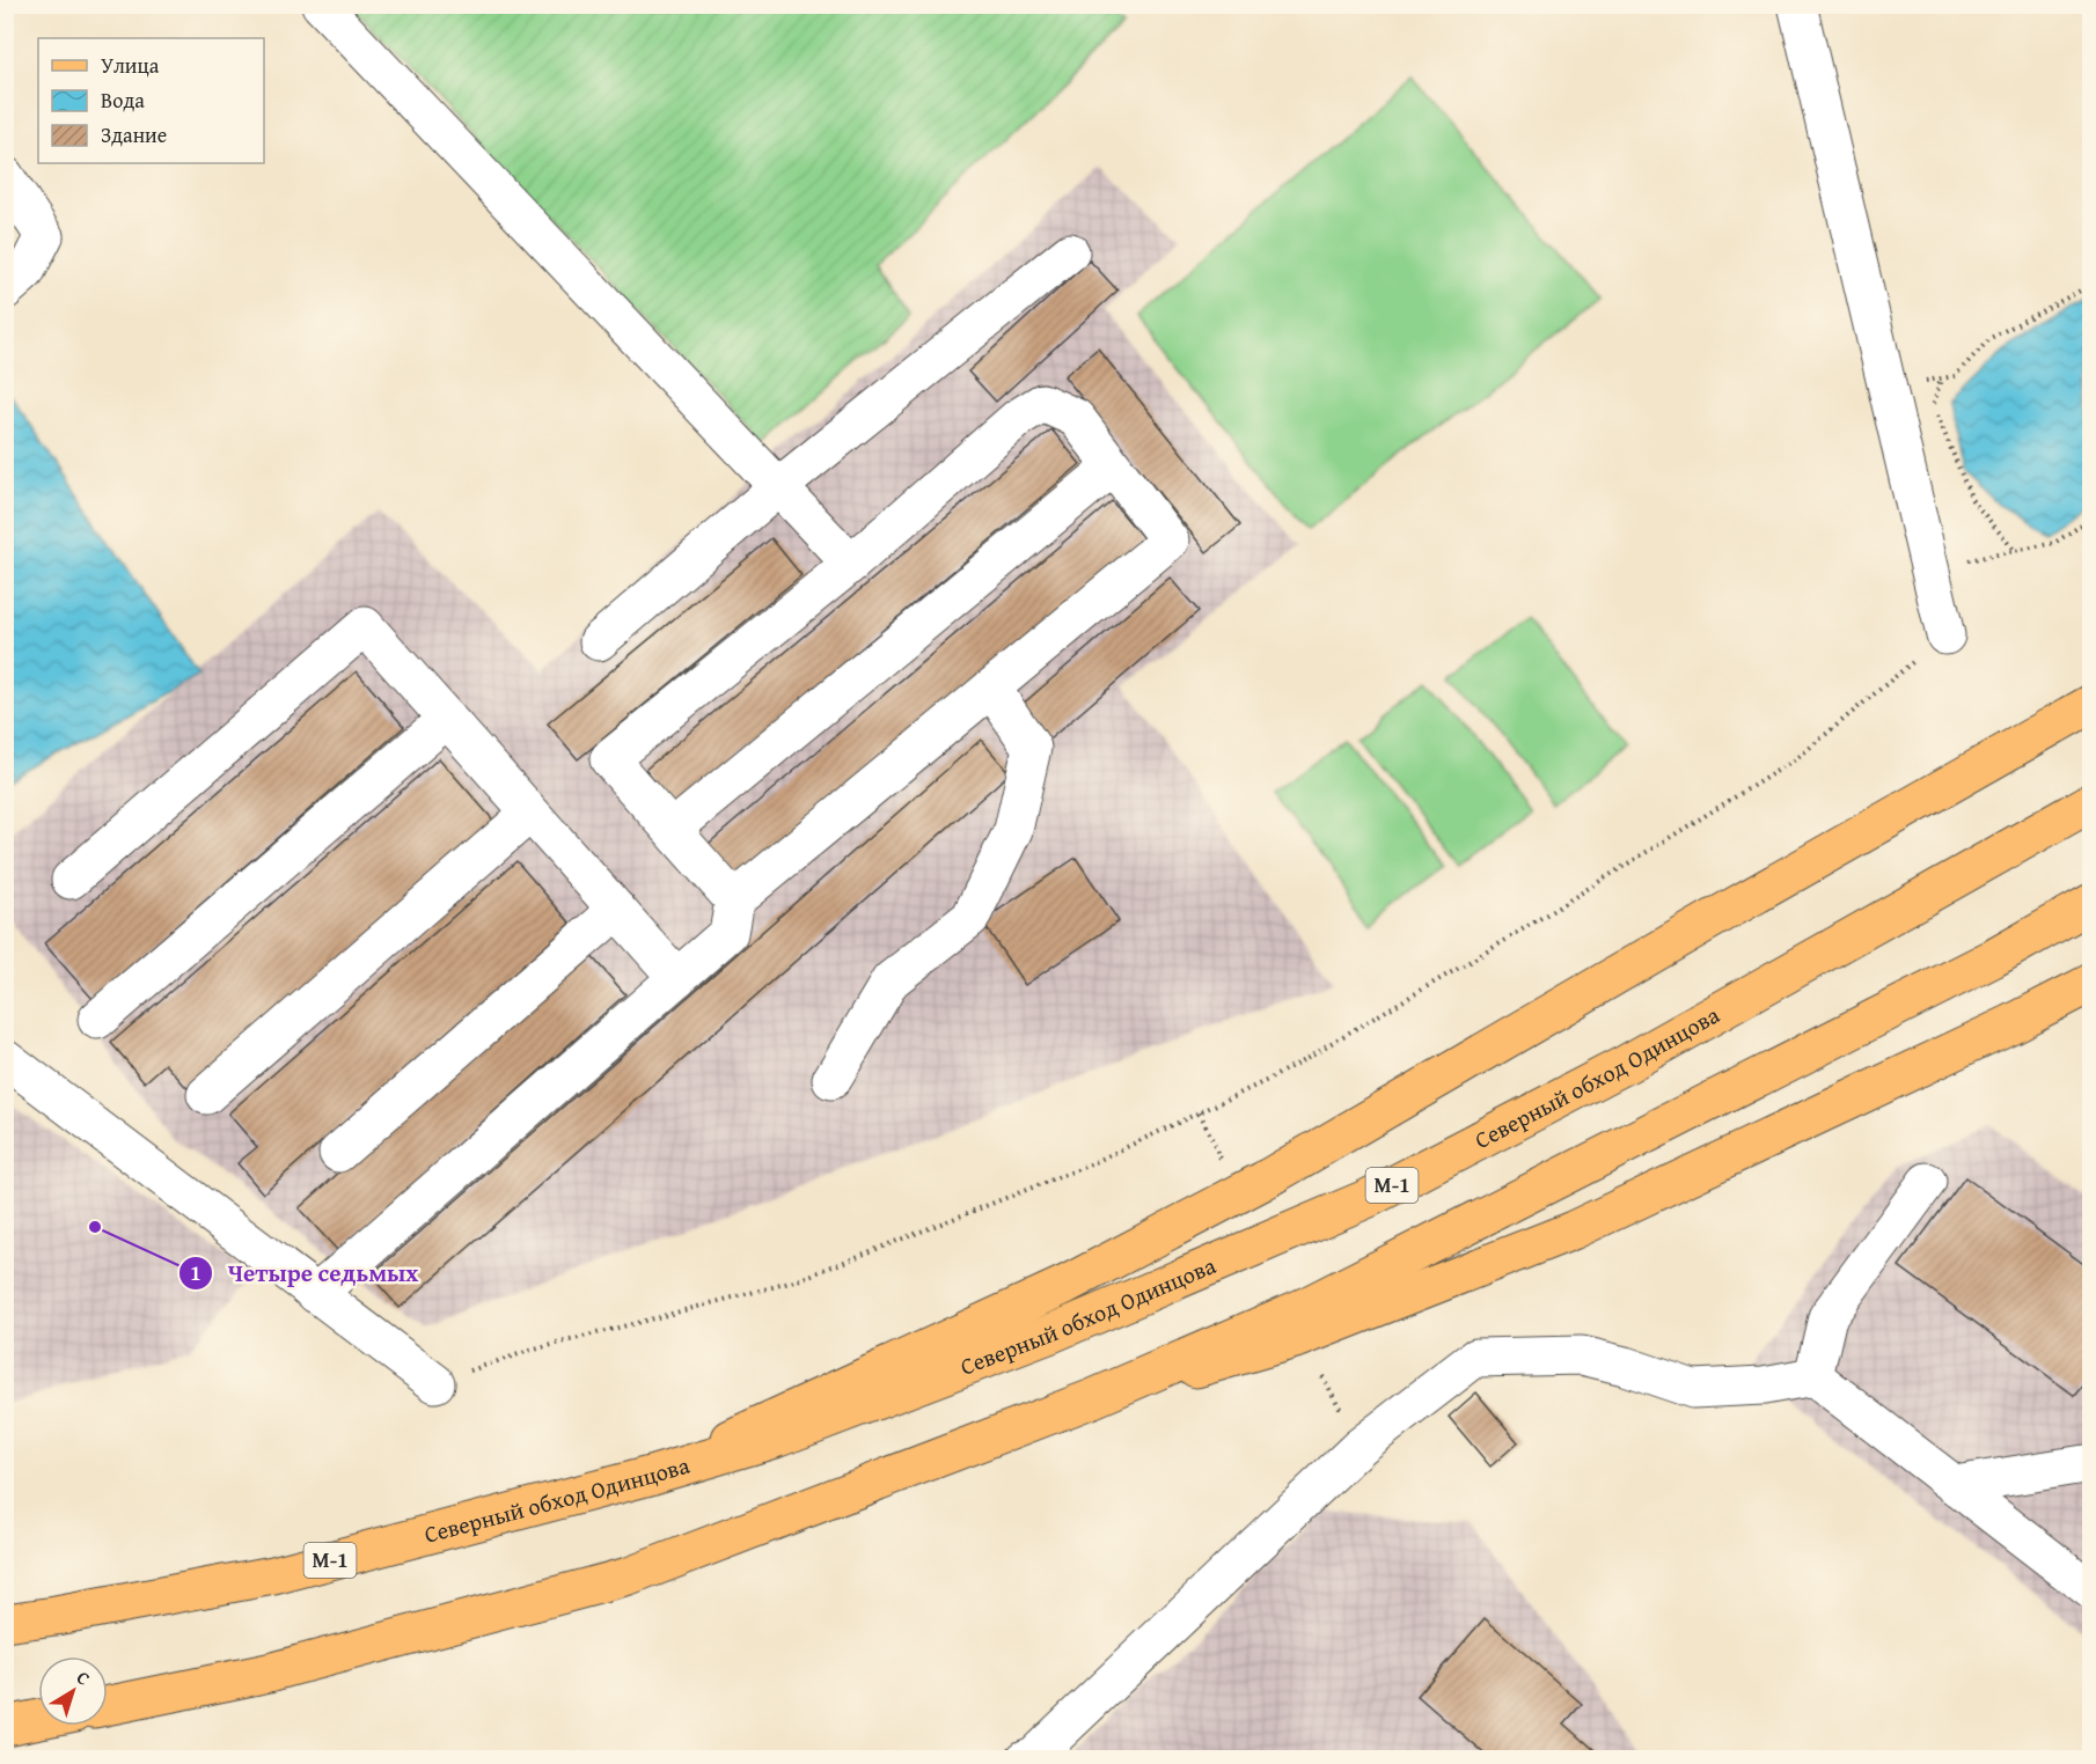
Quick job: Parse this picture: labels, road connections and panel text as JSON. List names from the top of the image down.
{
  "streets": {
    "main road": ["Северный обход Одинцова", "М-1"]
  },
  "places": ["Четыре седьмых"],
  "legend": ["Улица", "Вода", "Здание"],
  "north": "top right"
}
